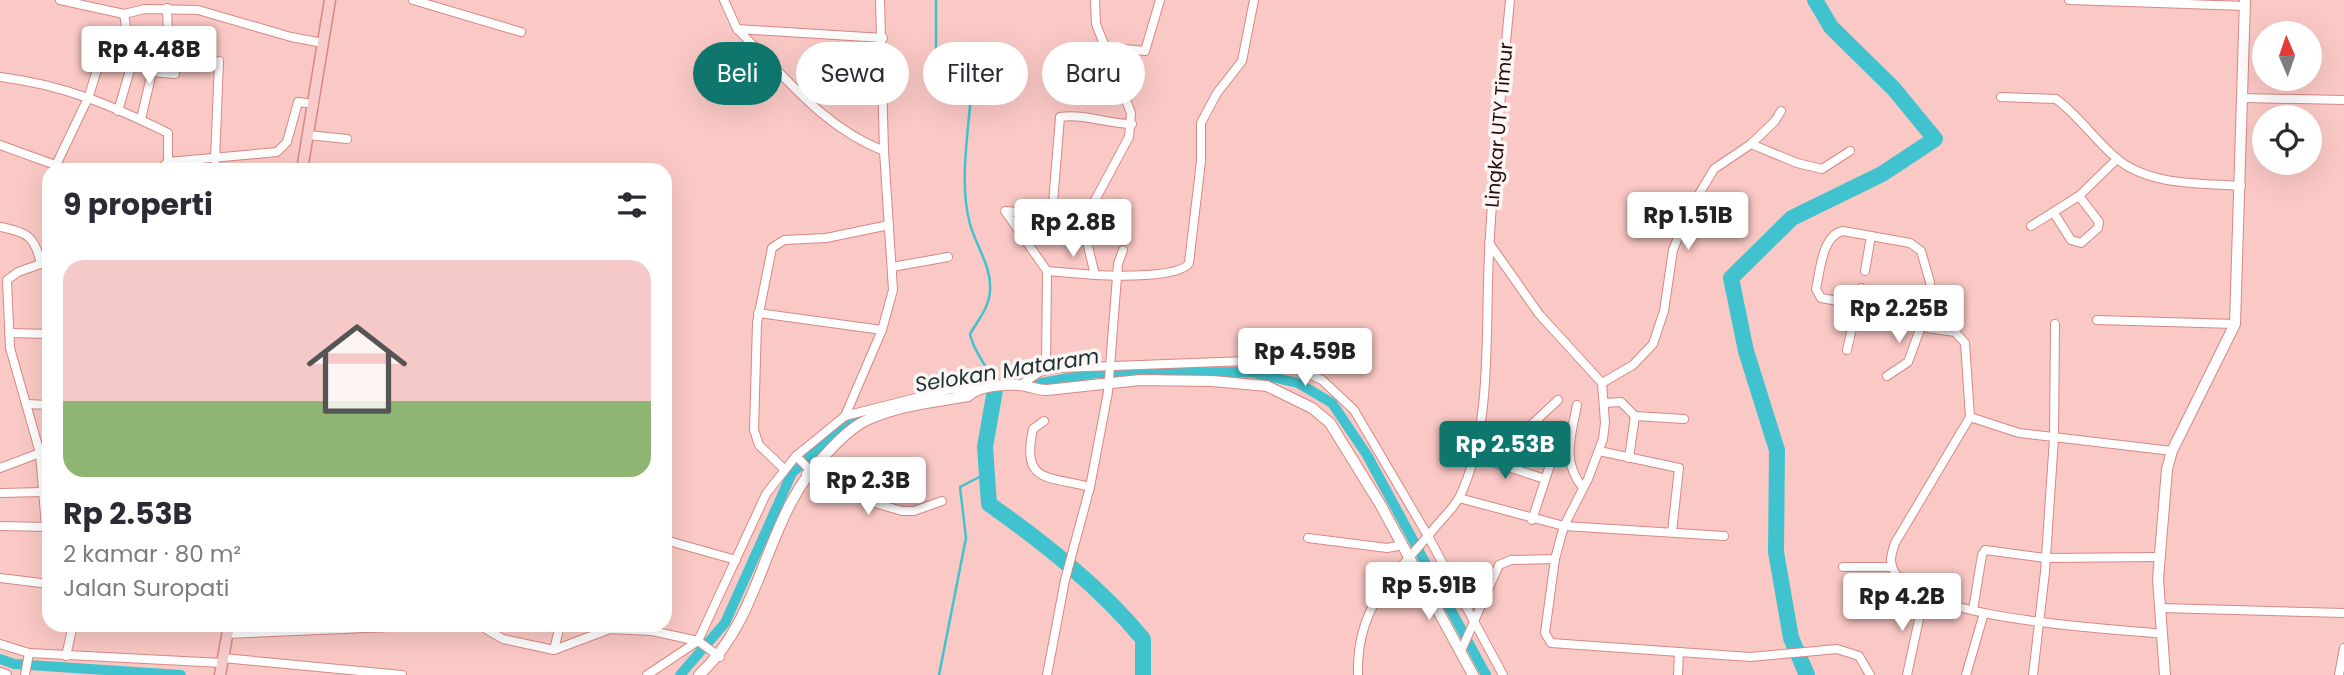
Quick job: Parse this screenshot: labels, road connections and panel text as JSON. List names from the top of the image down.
{
  "streets": {
    "street": ["Lingkar UTY Timur"]
  },
  "water": ["Selokan Mataram"],
  "north": "top",
  "page": {
    "price": [
      "Rp 4.48B",
      "Rp 1.51B",
      "Rp 2.8B",
      "Rp 2.25B",
      "Rp 4.59B",
      "Rp 2.53B",
      "Rp 2.3B",
      "Rp 5.91B",
      "Rp 4.2B"
    ],
    "chip": [
      "Beli",
      "Sewa",
      "Filter",
      "Baru"
    ],
    "heading": "9 properti",
    "list": [
      {
        "name": "Rp 2.53B",
        "note": "2 kamar · 80 m² · Jalan Suropati"
      }
    ]
  }
}
